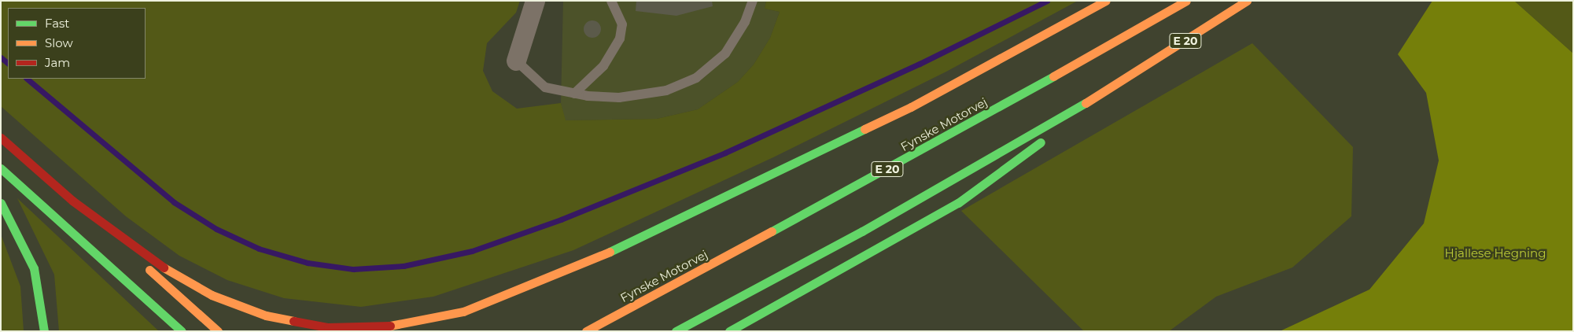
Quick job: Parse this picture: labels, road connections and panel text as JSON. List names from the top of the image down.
{
  "streets": {
    "main road": ["E 20", "Fynske Motorvej"]
  },
  "parks": ["Hjallese Hegning"],
  "legend": ["Fast", "Slow", "Jam"]
}
